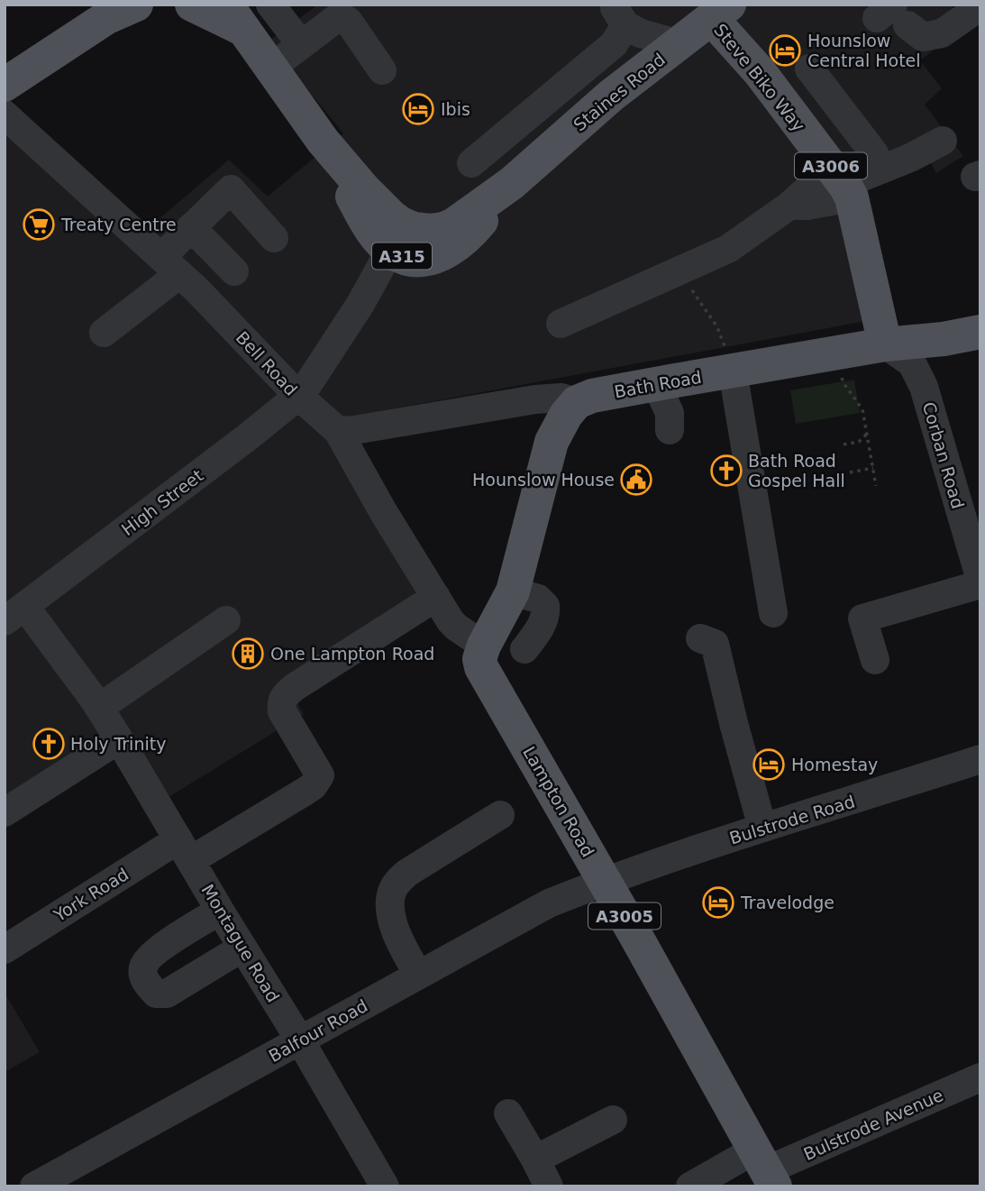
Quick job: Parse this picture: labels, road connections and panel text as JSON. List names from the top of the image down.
{
  "streets": {
    "main road": [
      "Steve Biko Way",
      "Staines Road",
      "A3006",
      "A315",
      "Bath Road",
      "Lampton Road",
      "A3005"
    ],
    "street": [
      "Bell Road",
      "Corban Road",
      "High Street",
      "Bulstrode Road",
      "York Road",
      "Montague Road",
      "Balfour Road",
      "Bulstrode Avenue"
    ]
  },
  "crossings": [
    ["Steve Biko Way", "Staines Road"],
    ["Steve Biko Way", "Bath Road"],
    ["Steve Biko Way", "Corban Road"],
    ["Bell Road", "Bath Road"],
    ["Bell Road", "High Street"],
    ["Bell Road", "Lampton Road"],
    ["Bell Road", "York Road"],
    ["Bath Road", "Corban Road"],
    ["High Street", "Montague Road"],
    ["Lampton Road", "Bulstrode Road"],
    ["Lampton Road", "Balfour Road"],
    ["Lampton Road", "Bulstrode Avenue"],
    ["Bulstrode Road", "Balfour Road"],
    ["York Road", "Montague Road"],
    ["Montague Road", "Balfour Road"]
  ],
  "places": {
    "hotel": [
      "Hounslow Central Hotel",
      "Ibis",
      "Homestay",
      "Travelodge"
    ],
    "supermarket": ["Treaty Centre"],
    "church": ["Bath Road Gospel Hall", "Holy Trinity"],
    "public building": ["Hounslow House"],
    "building": ["One Lampton Road"]
  }
}
